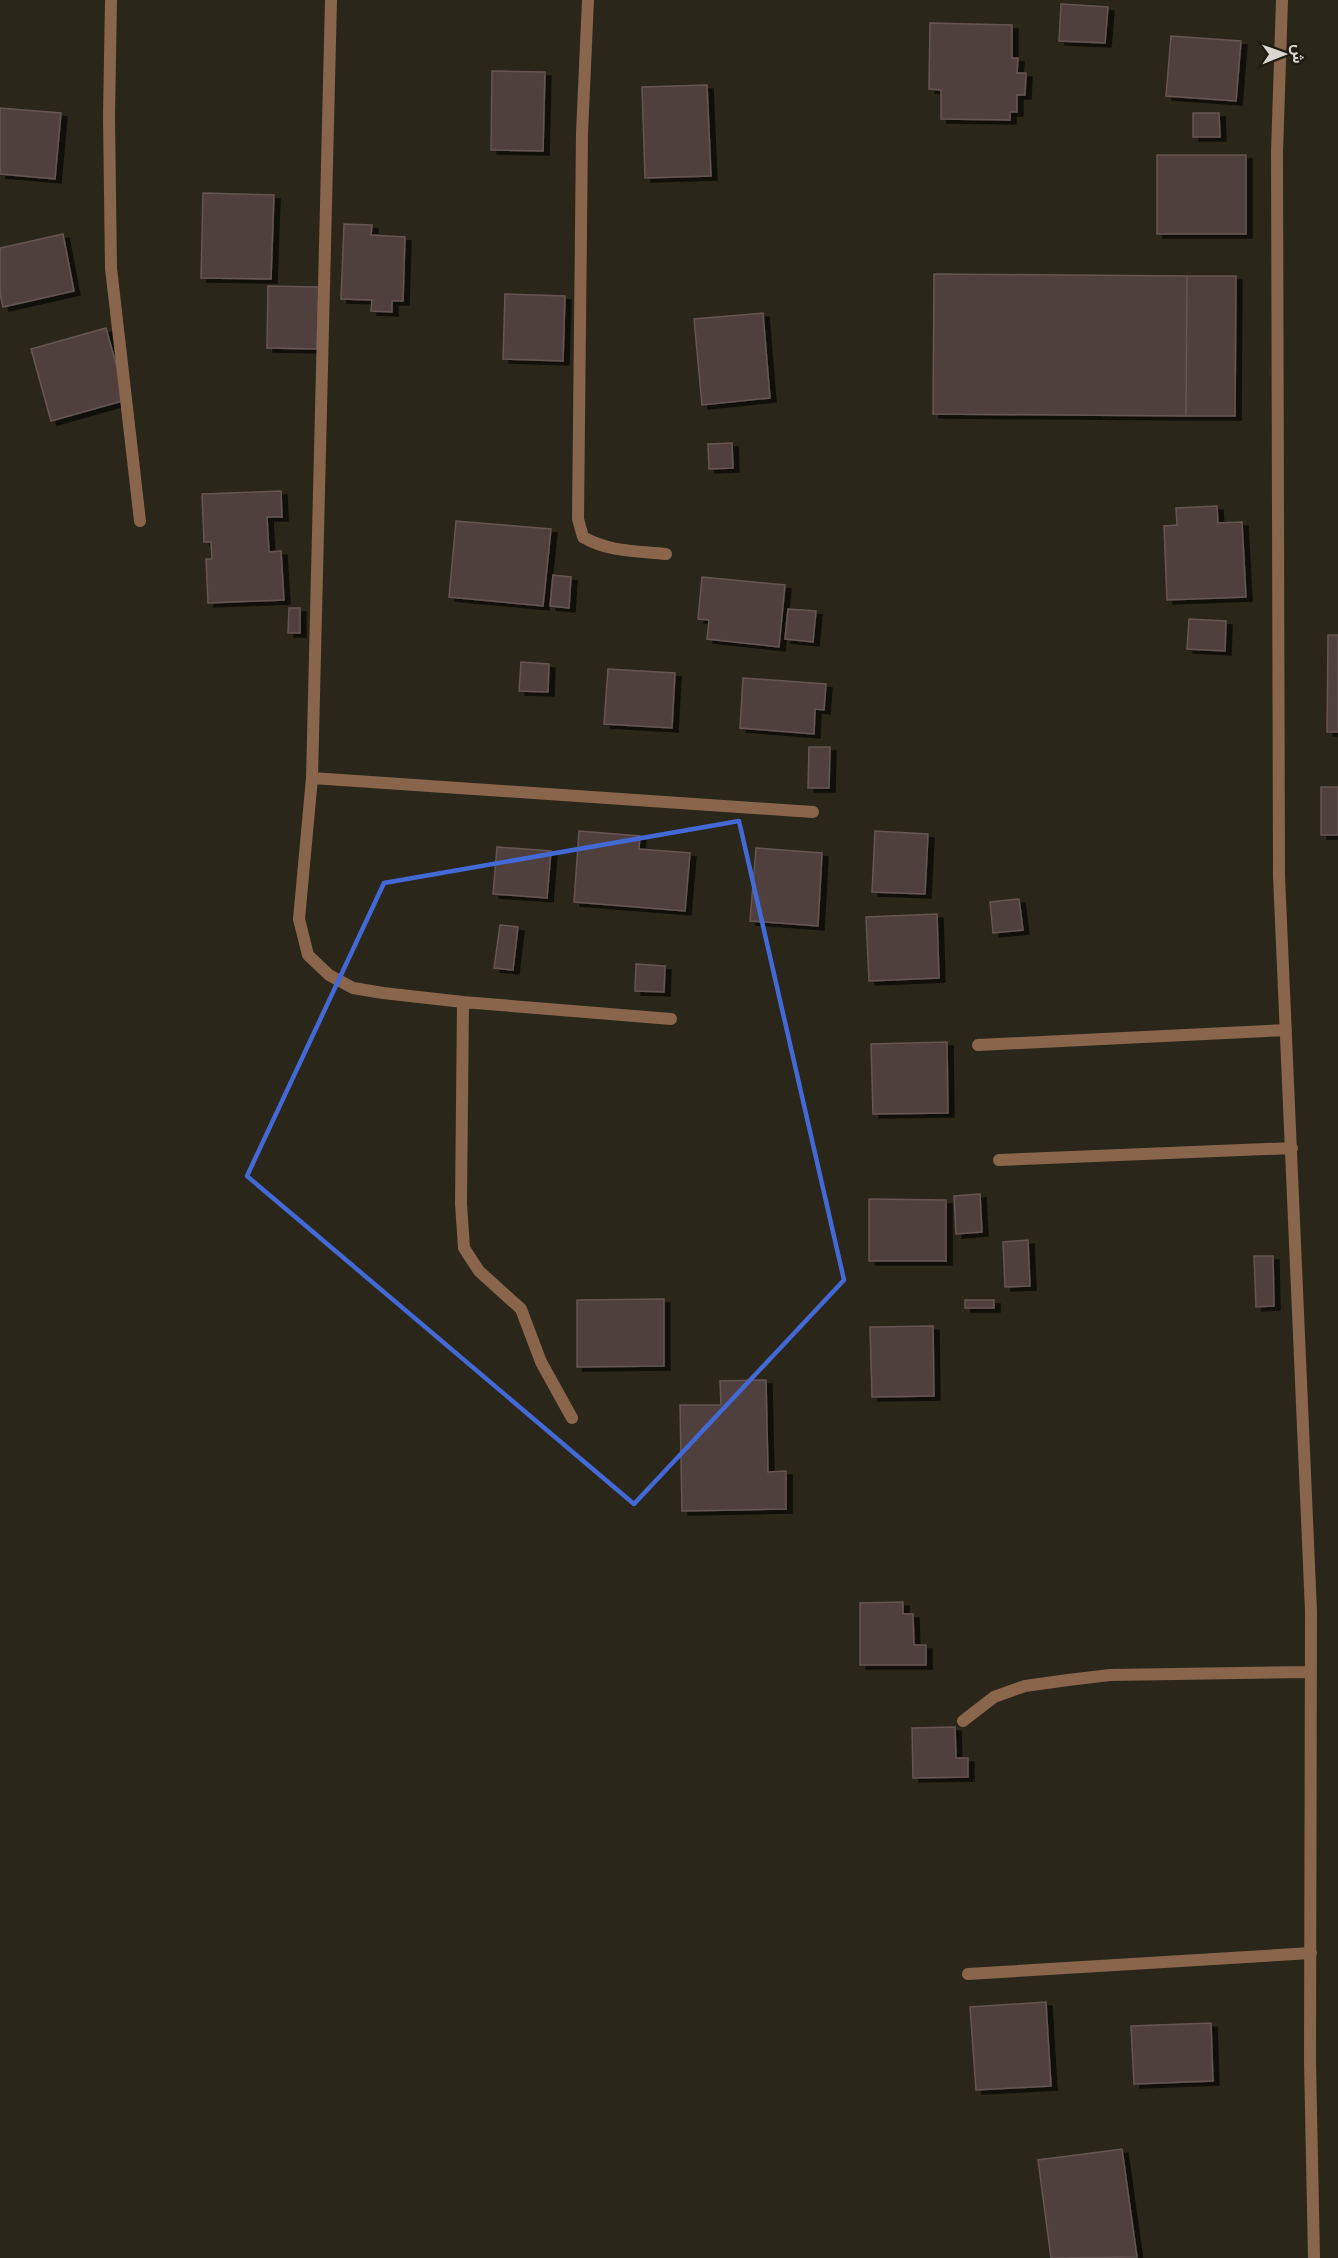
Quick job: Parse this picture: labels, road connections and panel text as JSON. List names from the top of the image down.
{
  "north": "right"
}
